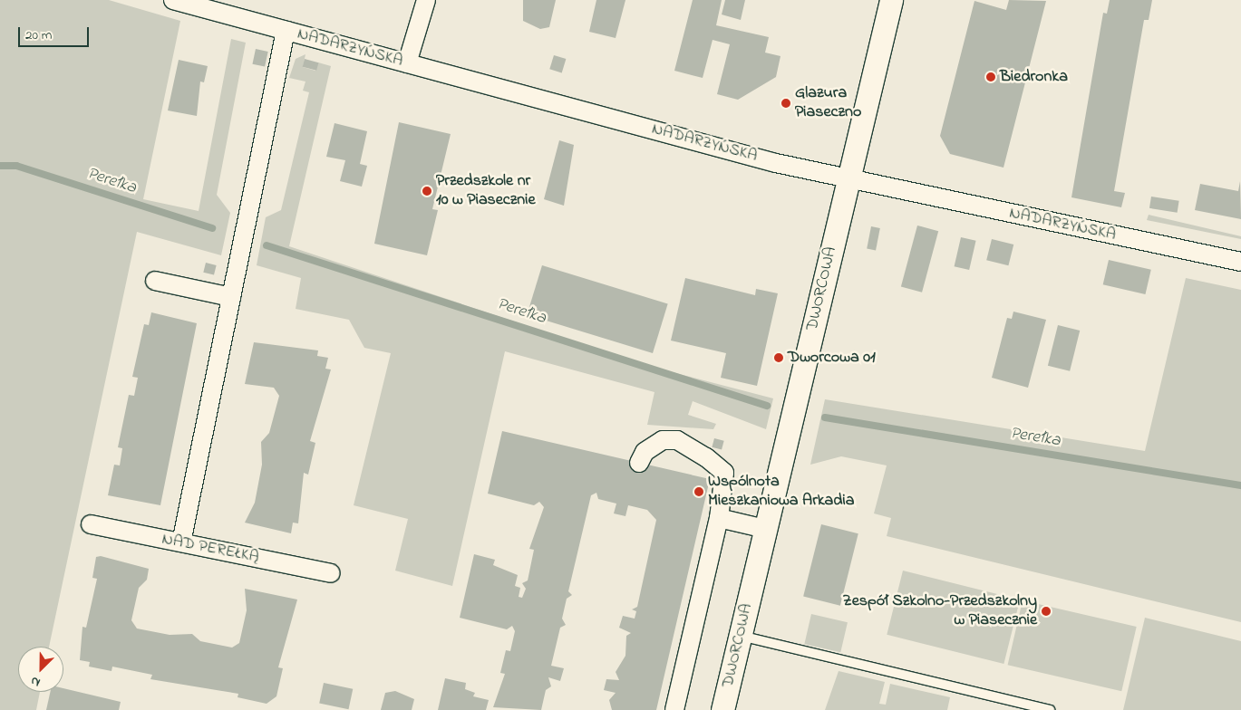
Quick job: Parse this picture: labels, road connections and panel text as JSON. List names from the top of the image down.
{
  "streets": {
    "street": ["NADARZYŃSKA", "DWORCOWA", "NAD PEREŁKĄ"]
  },
  "crossings": [
    ["NADARZYŃSKA", "DWORCOWA"]
  ],
  "water": ["Perełka"],
  "places": [
    "Biedronka",
    "Glazura Piaseczno",
    "Przedszkole nr 10 w Piasecznie",
    "Dworcowa 01",
    "Wspólnota Mieszkaniowa Arkadia",
    "Zespół Szkolno-Przedszkolny w Piasecznie"
  ],
  "scale_bar": "20 m",
  "north": "bottom left"
}
